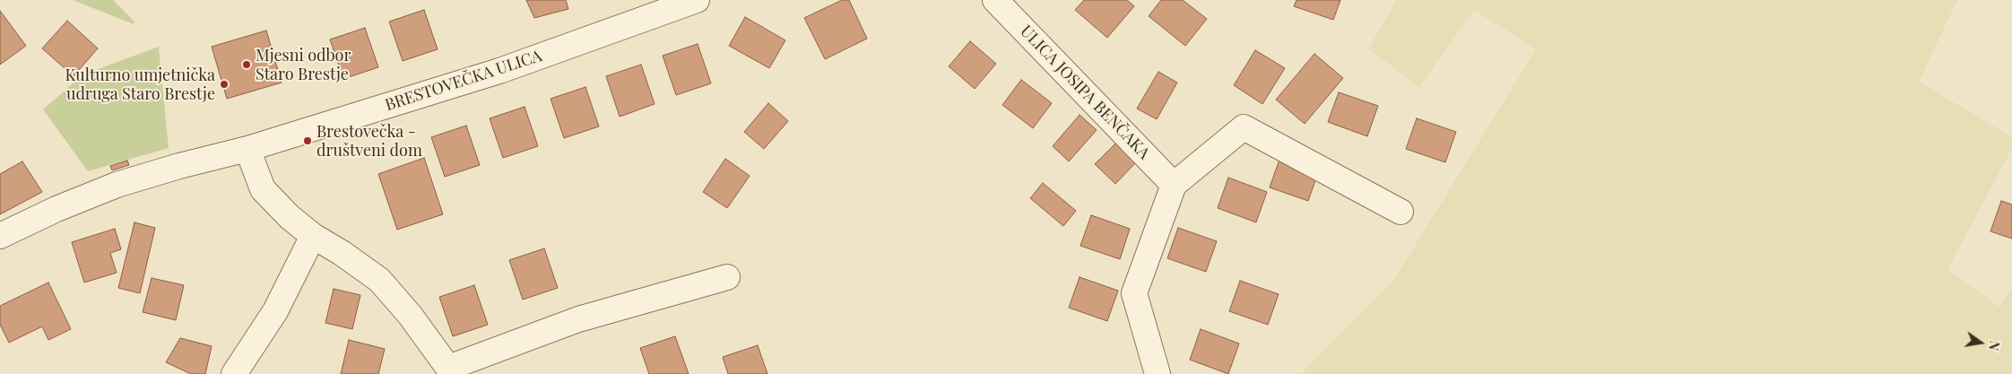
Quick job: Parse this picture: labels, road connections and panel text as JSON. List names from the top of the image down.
{
  "streets": {
    "street": ["BRESTOVEČKA ULICA", "ULICA JOSIPA BENČAKA"]
  },
  "places": ["Mjesni odbor Staro Brestje", "Kulturno umjetnička udruga Staro Brestje", "Brestovečka - društveni dom"],
  "north": "right"
}
